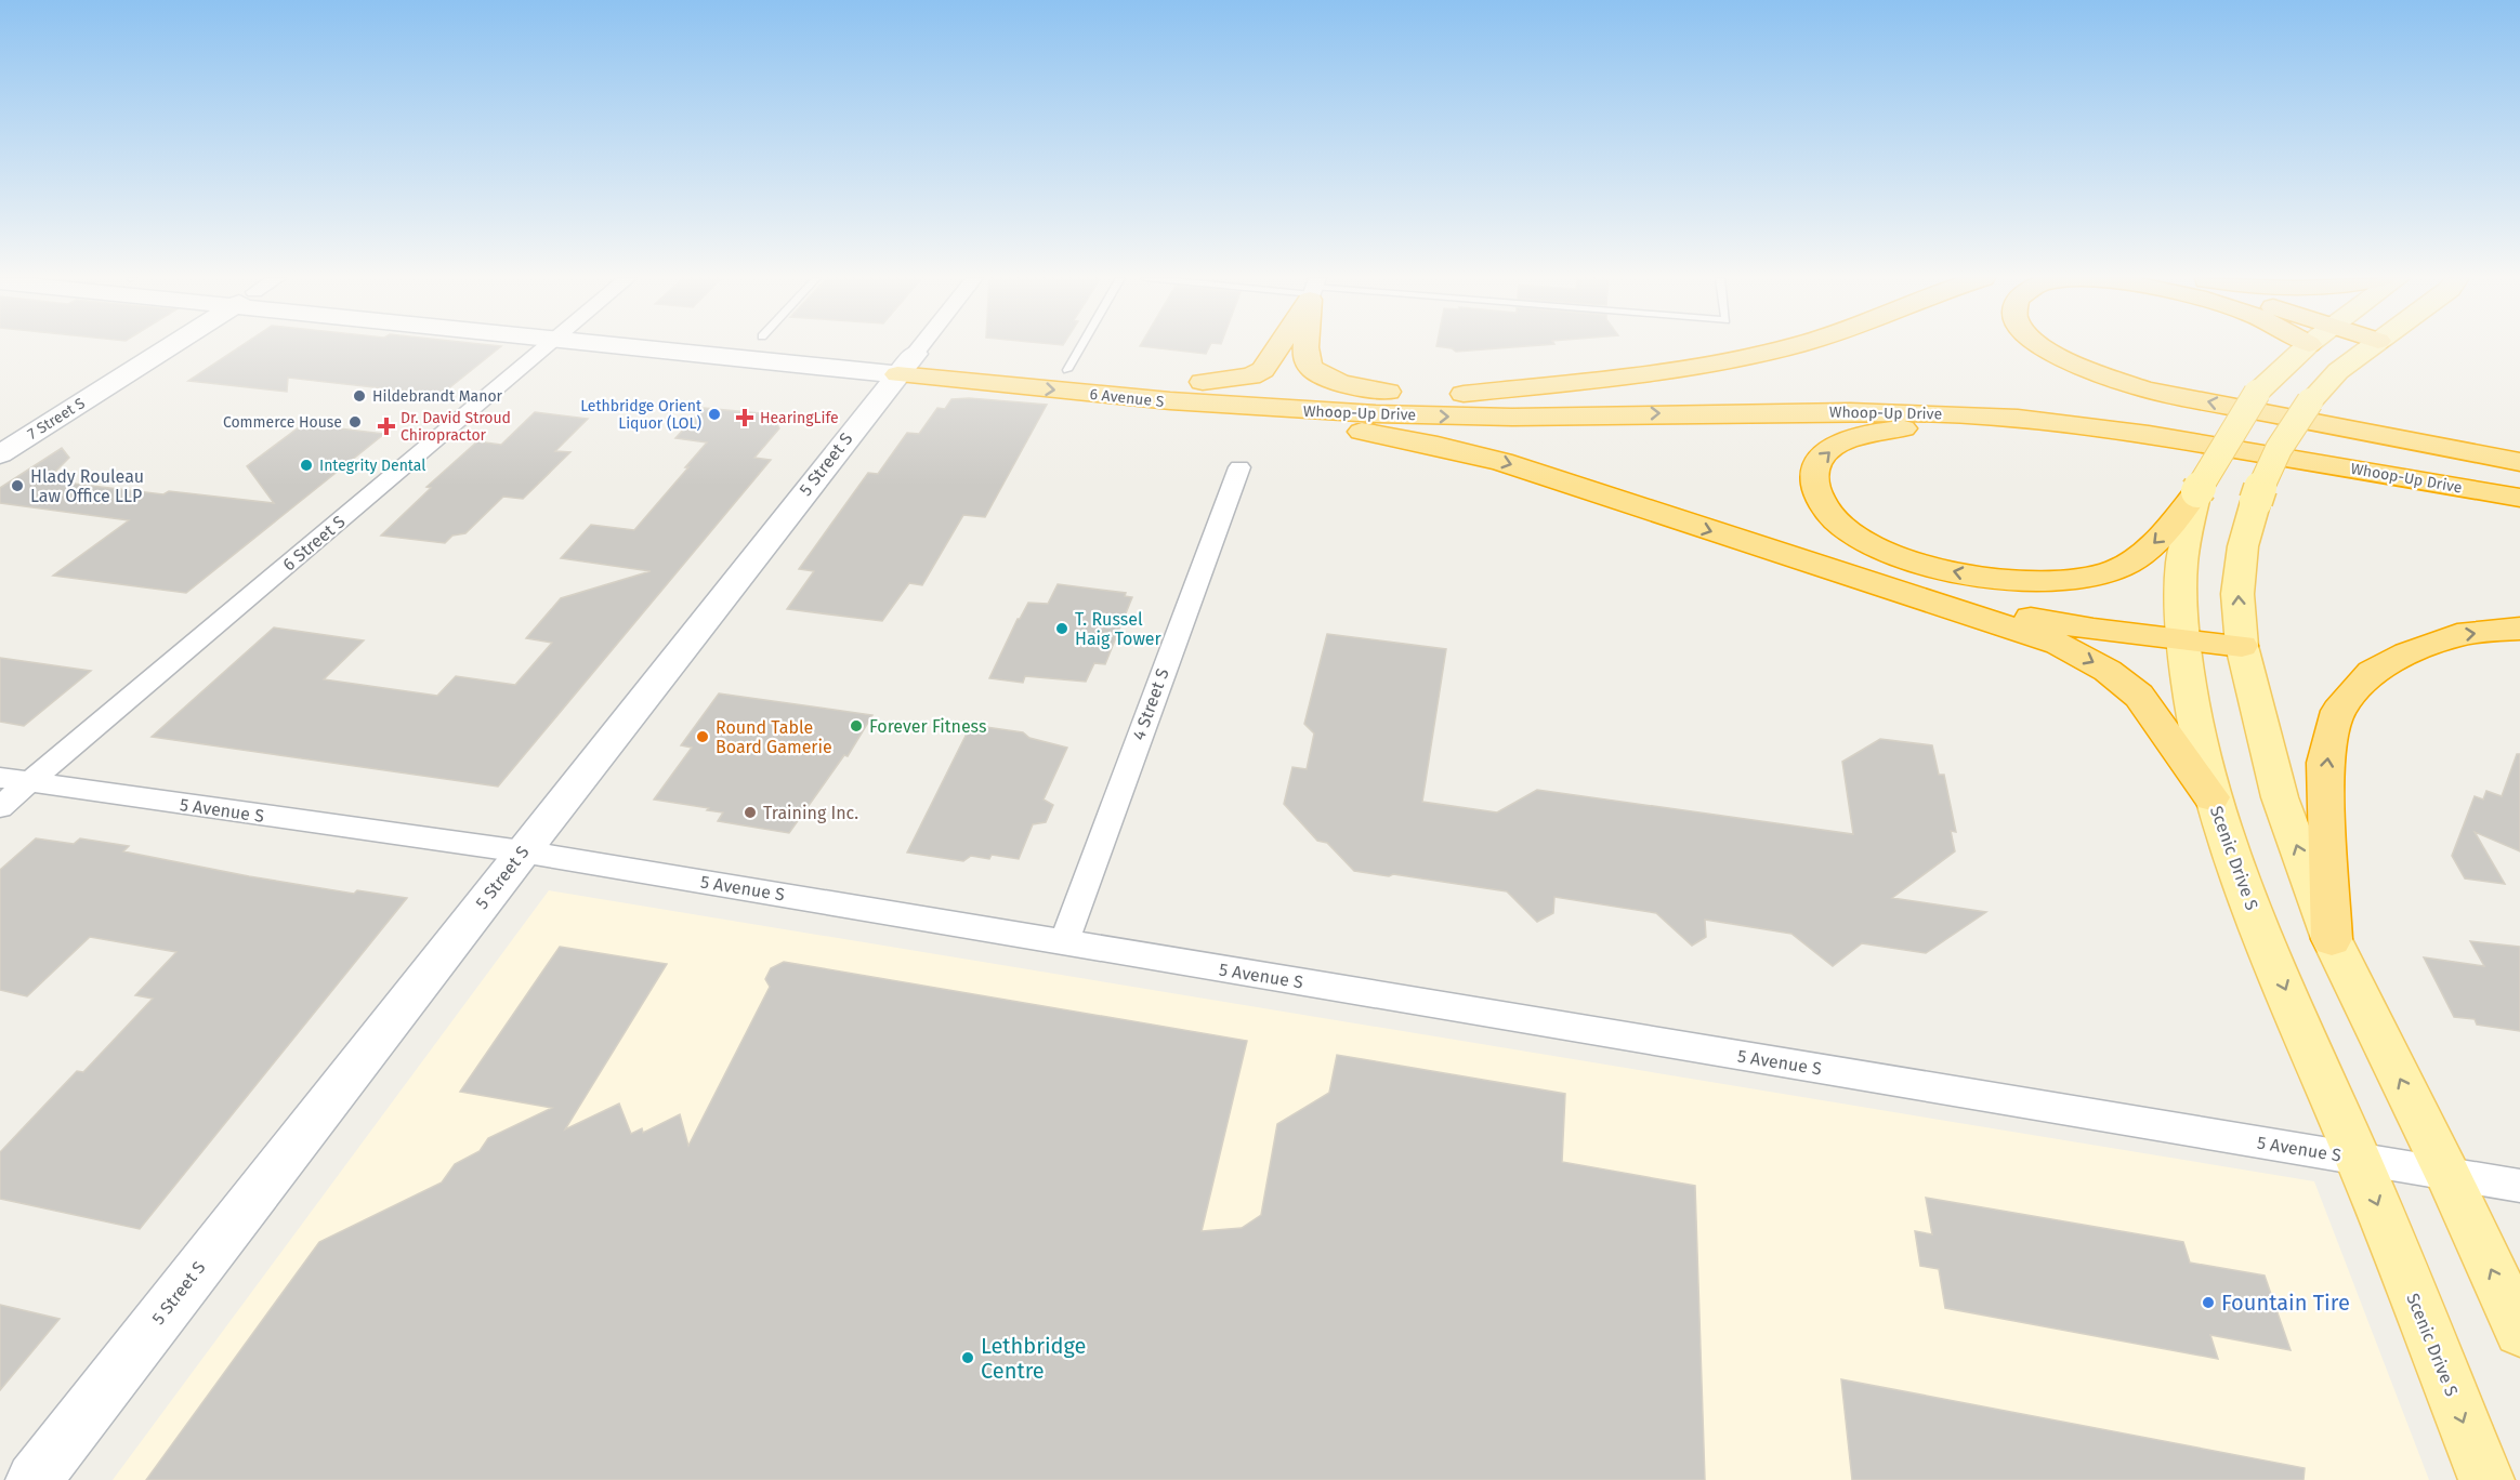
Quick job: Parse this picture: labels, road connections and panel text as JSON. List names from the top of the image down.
{
  "streets": {
    "highway": ["6 Avenue S", "Whoop-Up Drive"],
    "main road": ["7 Street S", "5 Street S", "Scenic Drive S"],
    "street": ["6 Street S", "4 Street S", "5 Avenue S"]
  },
  "crossings": [
    ["6 Avenue S", "Whoop-Up Drive"],
    ["6 Avenue S", "5 Street S"],
    ["5 Street S", "5 Avenue S"],
    ["6 Street S", "5 Avenue S"],
    ["4 Street S", "5 Avenue S"],
    ["5 Avenue S", "Scenic Drive S"]
  ],
  "places": {
    "other": [
      "Hildebrandt Manor",
      "Lethbridge Orient Liquor (LOL)",
      "Commerce House",
      "Integrity Dental",
      "Hlady Rouleau Law Office LLP",
      "T. Russel Haig Tower",
      "Forever Fitness",
      "Round Table Board Gamerie",
      "Training Inc.",
      "Fountain Tire",
      "Lethbridge Centre"
    ],
    "health": ["HearingLife", "Dr. David Stroud Chiropractor"]
  }
}
